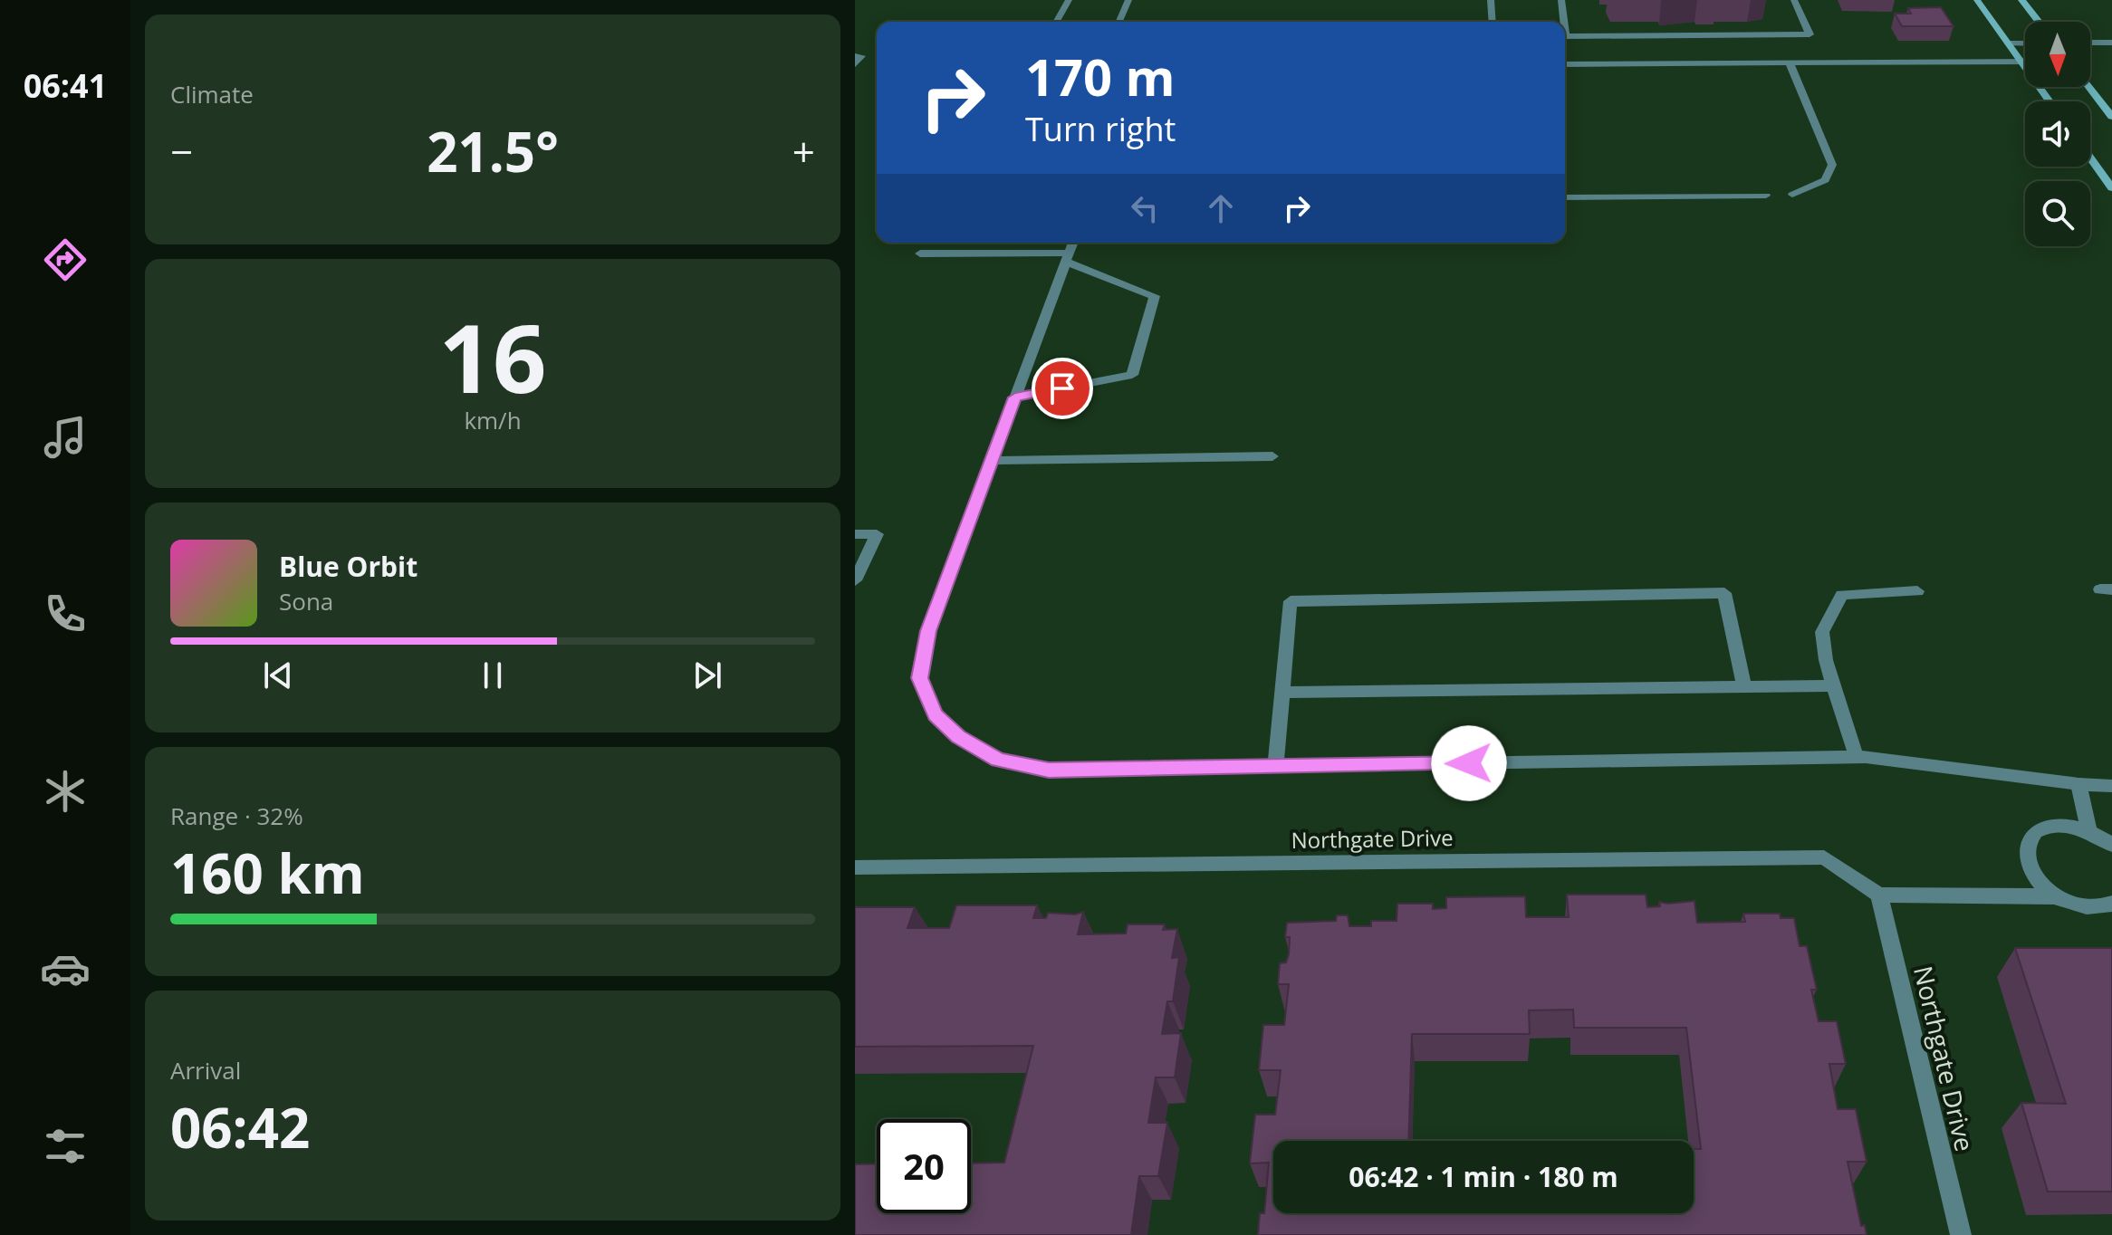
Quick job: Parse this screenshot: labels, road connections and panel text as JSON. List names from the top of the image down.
{
  "streets": {
    "street": ["Northgate Drive"]
  },
  "north": "bottom",
  "page": {
    "tabs": "06:41",
    "tile": [
      "Climate",
      ["16", "km/h"],
      ["Range · 32%", "160 km"],
      ["Arrival", "06:42"]
    ],
    "turn": ["170 m", "Turn right"],
    "heat": ["−", "21.5°", "+"],
    "song": ["Blue Orbit", "Sona"],
    "limit": "20",
    "trip": "06:42 · 1 min · 180 m"
  }
}
